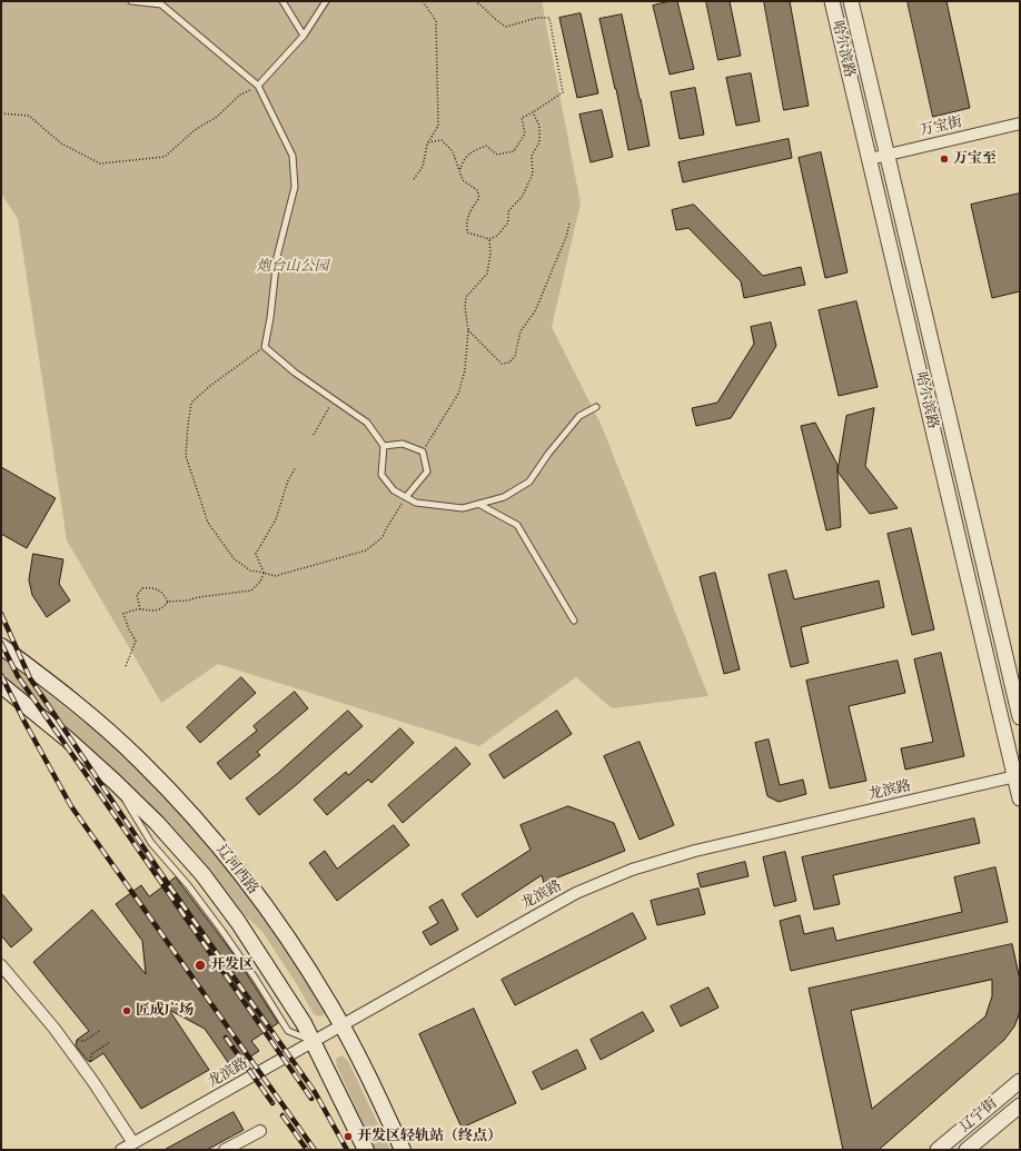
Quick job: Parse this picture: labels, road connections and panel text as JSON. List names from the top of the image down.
{
  "streets": {
    "main road": ["辽河西路"],
    "street": [
      "哈尔滨路",
      "万宝街",
      "龙滨路",
      "辽宁街"
    ]
  },
  "crossings": [
    ["哈尔滨路", "万宝街"],
    ["哈尔滨路", "龙滨路"],
    ["龙滨路", "辽河西路"]
  ],
  "parks": ["炮台山公园"],
  "places": [
    "万宝至",
    "开发区",
    "匠成广场",
    "开发区轻轨站（终点）"
  ]
}
